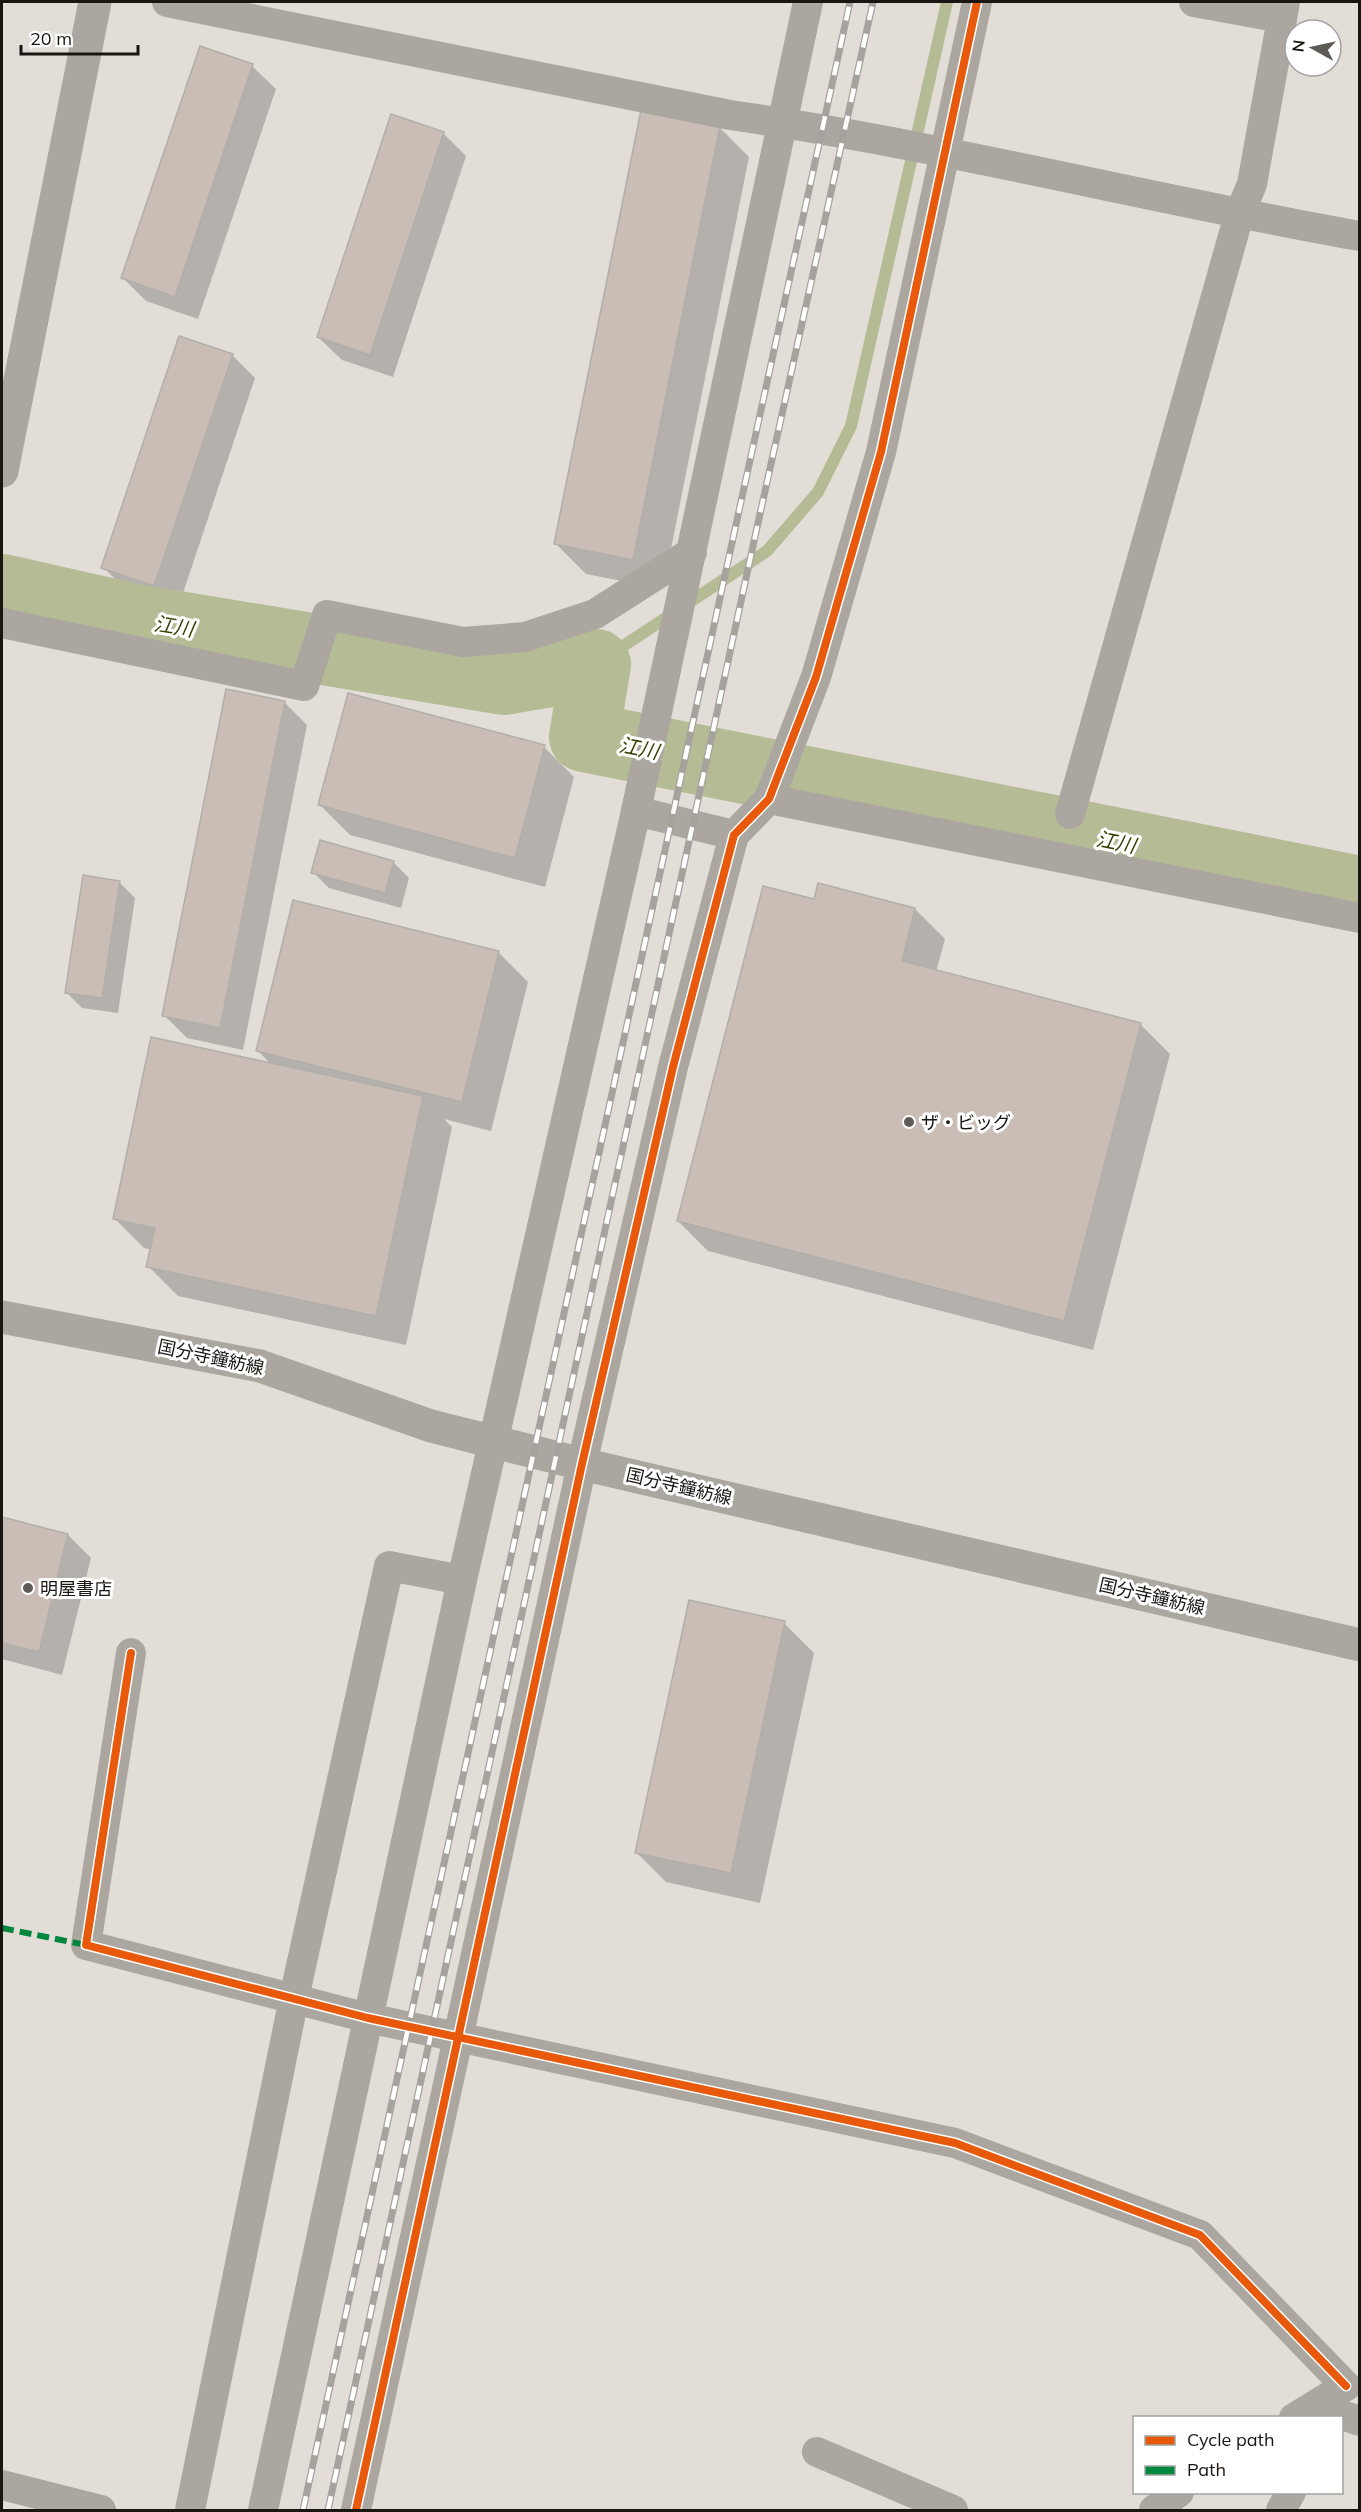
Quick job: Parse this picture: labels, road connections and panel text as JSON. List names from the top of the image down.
{
  "streets": {
    "street": ["国分寺鐘紡線"]
  },
  "water": ["江川"],
  "places": ["ザ・ビッグ", "明屋書店"],
  "legend": ["Cycle path", "Path"],
  "scale_bar": "20 m",
  "north": "left"
}
